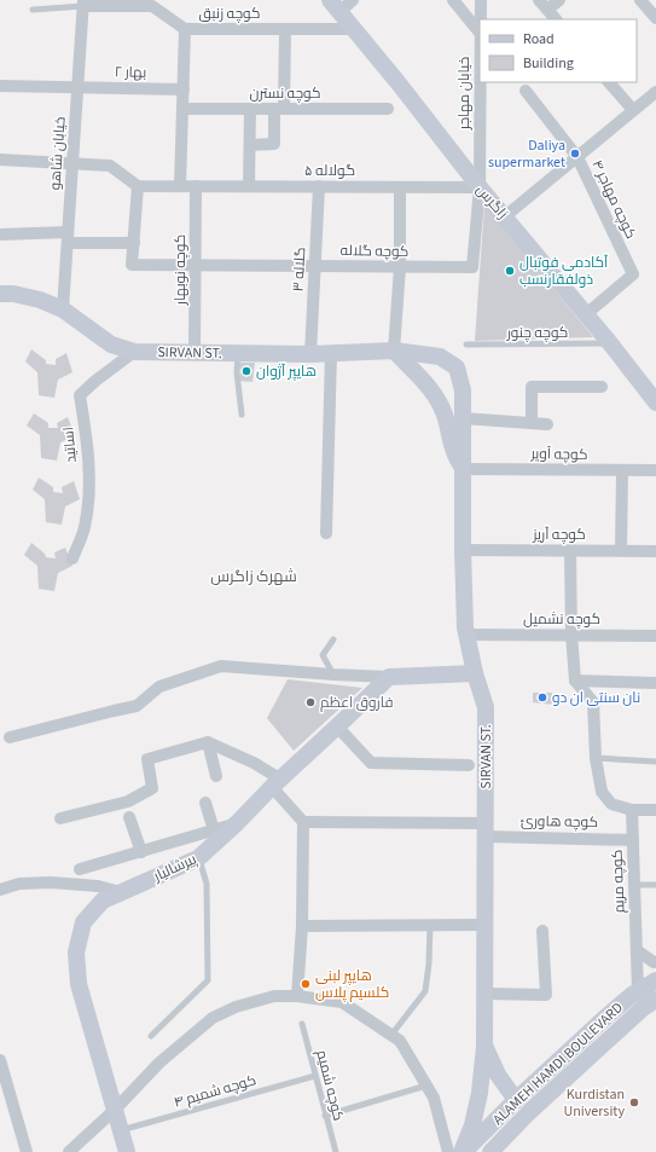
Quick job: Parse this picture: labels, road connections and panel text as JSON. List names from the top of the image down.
{
  "streets": {
    "street": [
      "کوچه زنبق",
      "بهار ۲",
      "کوچه نسترن",
      "خیابان مهاجر",
      "خیابان شاهو",
      "گولاله ۵",
      "کوچه مهاجر ۴",
      "زاگرس",
      "کوچه گلاله",
      "کوچه نوبهار",
      "گلاله ۳",
      "SIRVAN ST.",
      "اساتید",
      "کوچه آویر",
      "کوچه آریز",
      "کوچه نشمیل",
      "کوچه هاورئ",
      "پیرشالیار",
      "کوچه مریم",
      "ALAMEH HAMDI BOULEVARD"
    ],
    "lane": ["کوچه چنور", "کوچه شمیم", "کوچه شمیم ۴"]
  },
  "crossings": [
    ["کوچه زنبق", "خیابان شاهو"],
    ["کوچه زنبق", "زاگرس"],
    ["بهار ۲", "خیابان شاهو"],
    ["خیابان مهاجر", "گولاله ۵"],
    ["خیابان مهاجر", "زاگرس"],
    ["خیابان مهاجر", "کوچه گلاله"],
    ["خیابان شاهو", "SIRVAN ST."],
    ["گولاله ۵", "زاگرس"],
    ["گولاله ۵", "کوچه گلاله"],
    ["گولاله ۵", "کوچه نوبهار"],
    ["گولاله ۵", "گلاله ۳"],
    ["کوچه مهاجر ۴", "زاگرس"],
    ["زاگرس", "کوچه گلاله"],
    ["زاگرس", "کوچه چنور"],
    ["کوچه گلاله", "کوچه نوبهار"],
    ["کوچه گلاله", "گلاله ۳"],
    ["کوچه نوبهار", "SIRVAN ST."],
    ["گلاله ۳", "SIRVAN ST."],
    ["SIRVAN ST.", "اساتید"],
    ["SIRVAN ST.", "کوچه آویر"],
    ["SIRVAN ST.", "کوچه آریز"],
    ["SIRVAN ST.", "کوچه نشمیل"],
    ["SIRVAN ST.", "کوچه هاورئ"],
    ["SIRVAN ST.", "ALAMEH HAMDI BOULEVARD"],
    ["کوچه هاورئ", "کوچه مریم"],
    ["پیرشالیار", "کوچه شمیم ۴"],
    ["کوچه مریم", "ALAMEH HAMDI BOULEVARD"],
    ["کوچه شمیم", "کوچه شمیم ۴"]
  ],
  "districts": ["شهرک زاگرس"],
  "places": [
    "Daliya supermarket",
    "آکادمی فوتبال ذولفقارنسب",
    "هایپر آژوان",
    "نان سنتی ان دو",
    "فاروق اعظم",
    "هایپر لبنی کلسیم پلاس",
    "Kurdistan University"
  ],
  "legend": ["Road", "Building"]
}
